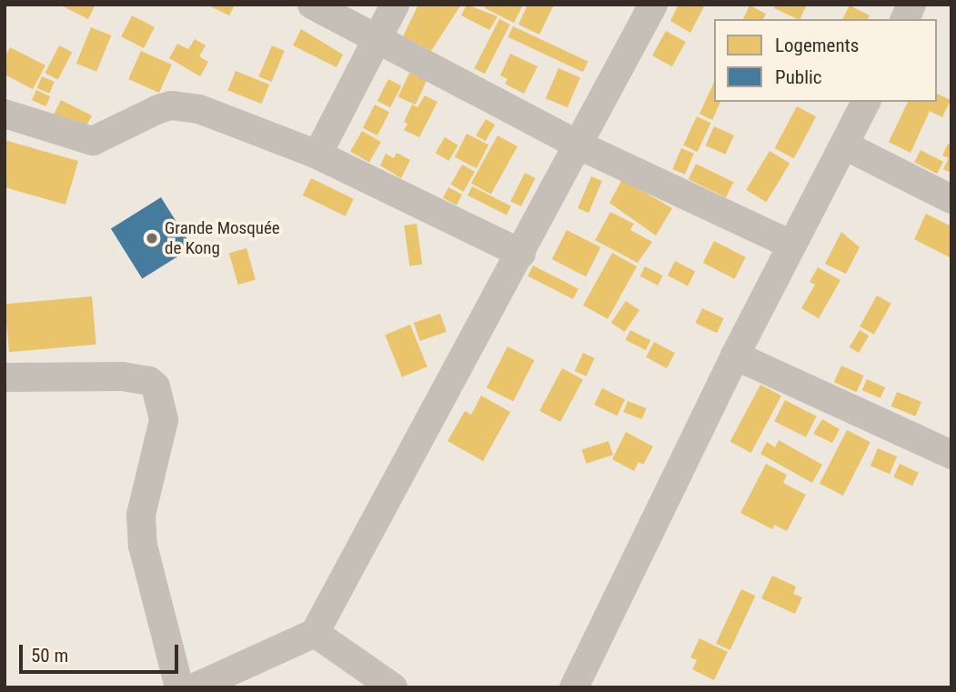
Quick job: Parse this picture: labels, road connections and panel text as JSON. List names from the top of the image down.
{
  "places": ["Grande Mosquée de Kong"],
  "legend": ["Logements", "Public"],
  "scale_bar": "50 m"
}
